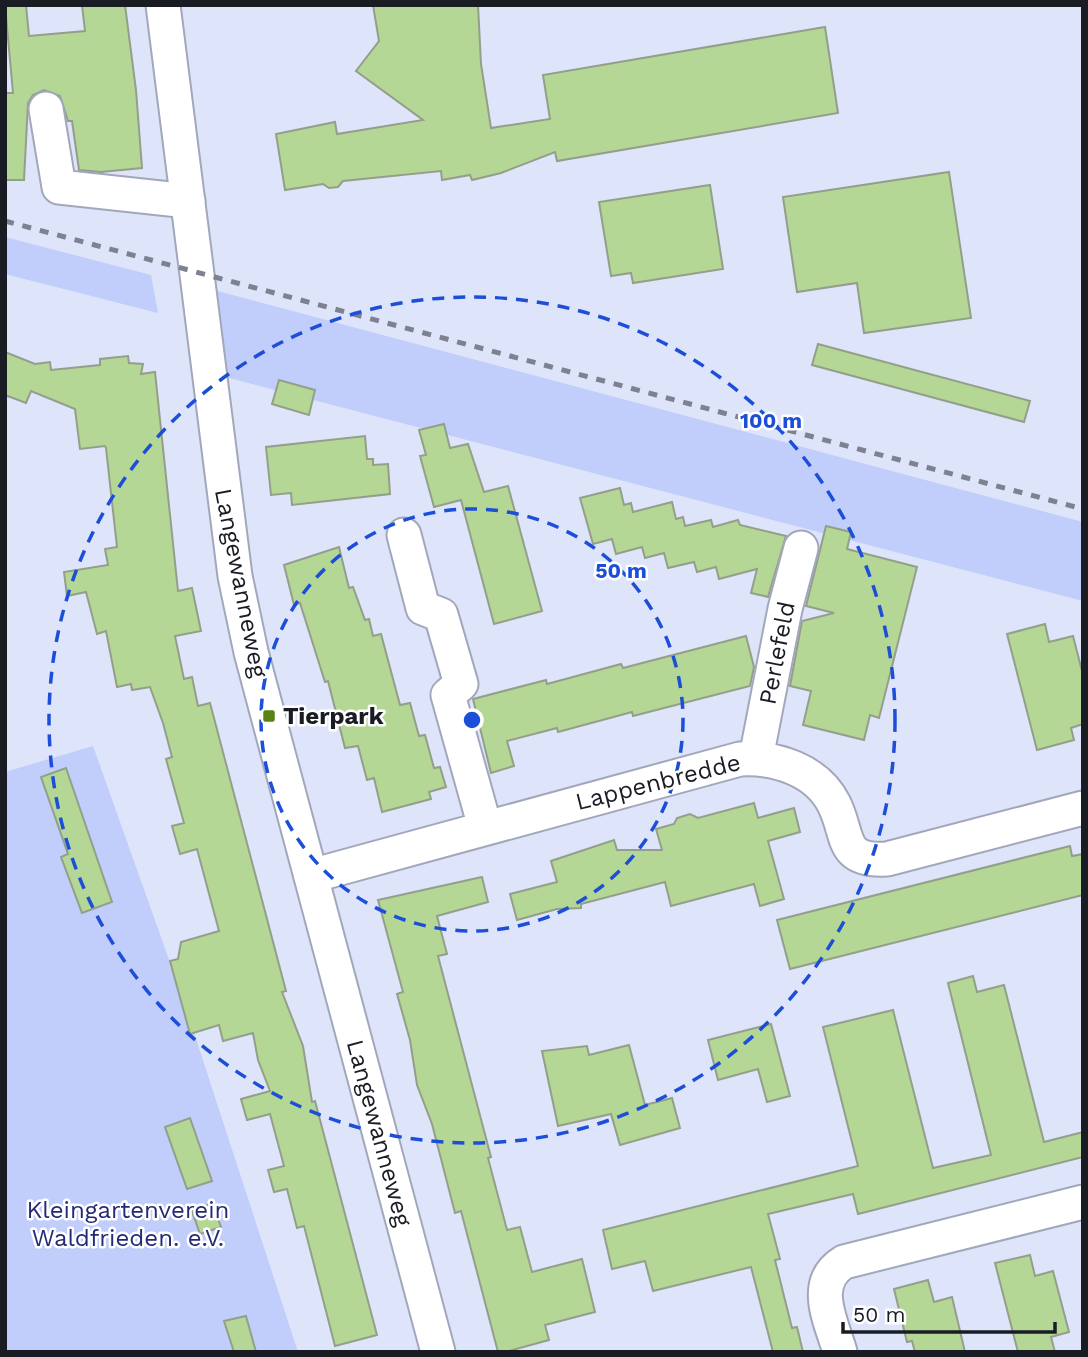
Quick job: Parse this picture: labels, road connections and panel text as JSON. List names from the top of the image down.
{
  "streets": {
    "street": ["Langewanneweg", "Perlefeld", "Lappenbredde"]
  },
  "crossings": [
    ["Langewanneweg", "Lappenbredde"],
    ["Perlefeld", "Lappenbredde"]
  ],
  "parks": ["Kleingartenverein Waldfrieden. e.V."],
  "places": {
    "transit": ["Tierpark"]
  },
  "scale_bar": "50 m",
  "rings": ["100 m", "50 m"]
}
